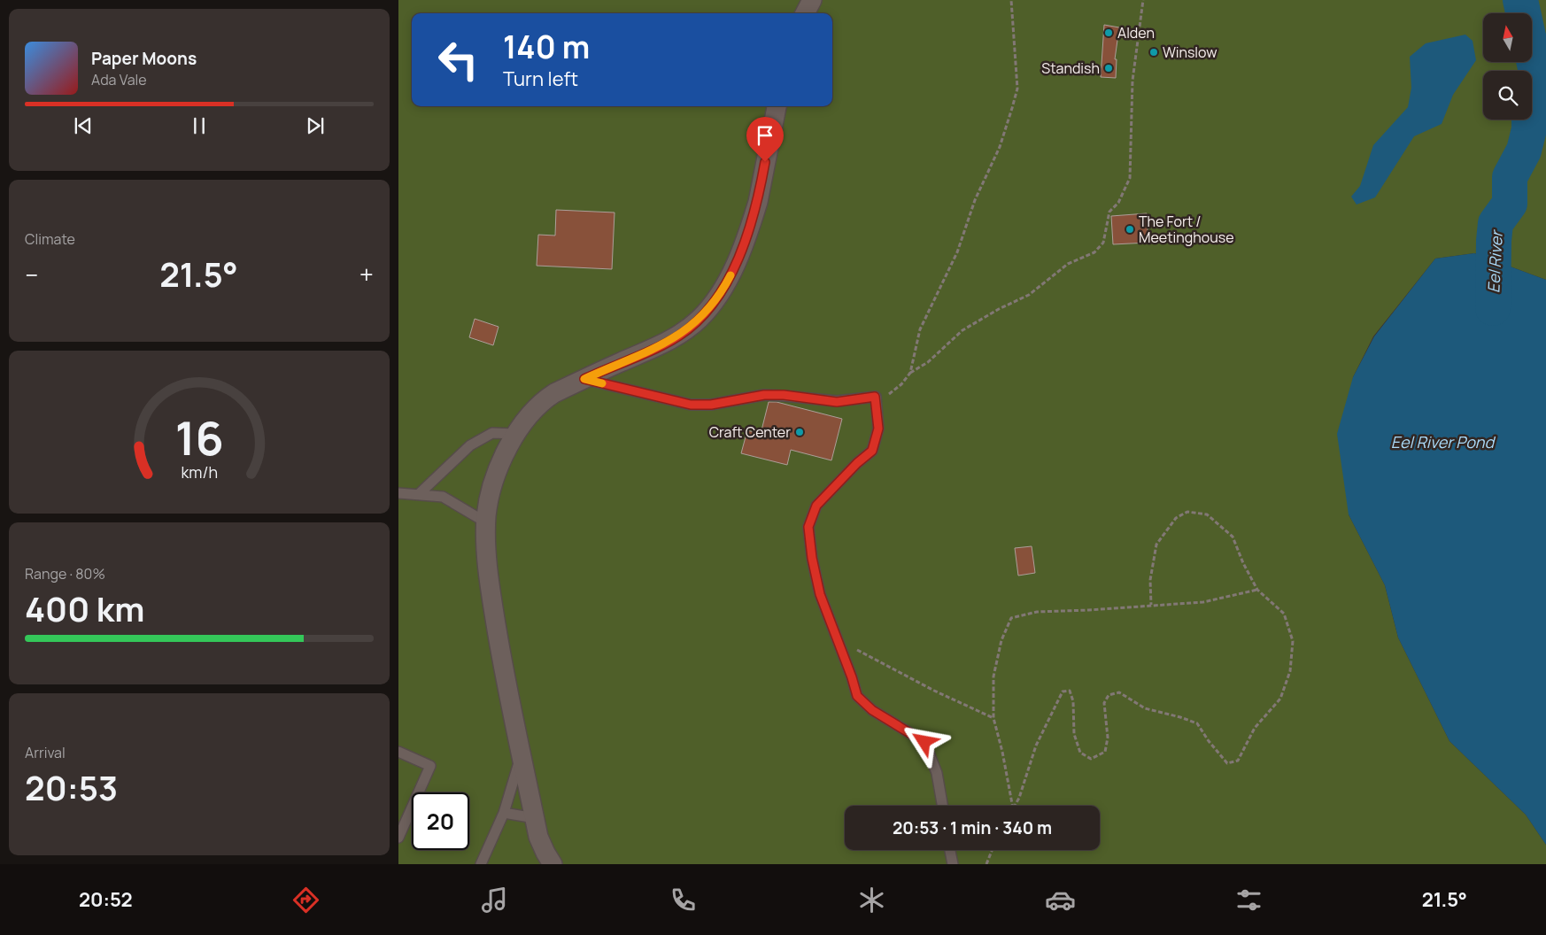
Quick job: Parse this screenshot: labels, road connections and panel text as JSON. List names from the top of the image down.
{
  "water": ["Eel River", "Eel River Pond"],
  "places": [
    "Alden",
    "Winslow",
    "Standish",
    "The Fort / Meetinghouse",
    "Craft Center"
  ],
  "north": "top",
  "page": {
    "turn": ["140 m", "Turn left"],
    "song": ["Paper Moons", "Ada Vale"],
    "tile": [
      "Climate",
      ["Range · 80%", "400 km"],
      ["Arrival", "20:53"]
    ],
    "heat": ["−", "21.5°", "+"],
    "limit": "20",
    "trip": "20:53 · 1 min · 340 m",
    "tabs": ["20:52", "21.5°"],
    "gauge": ["16", "km/h"]
  }
}
